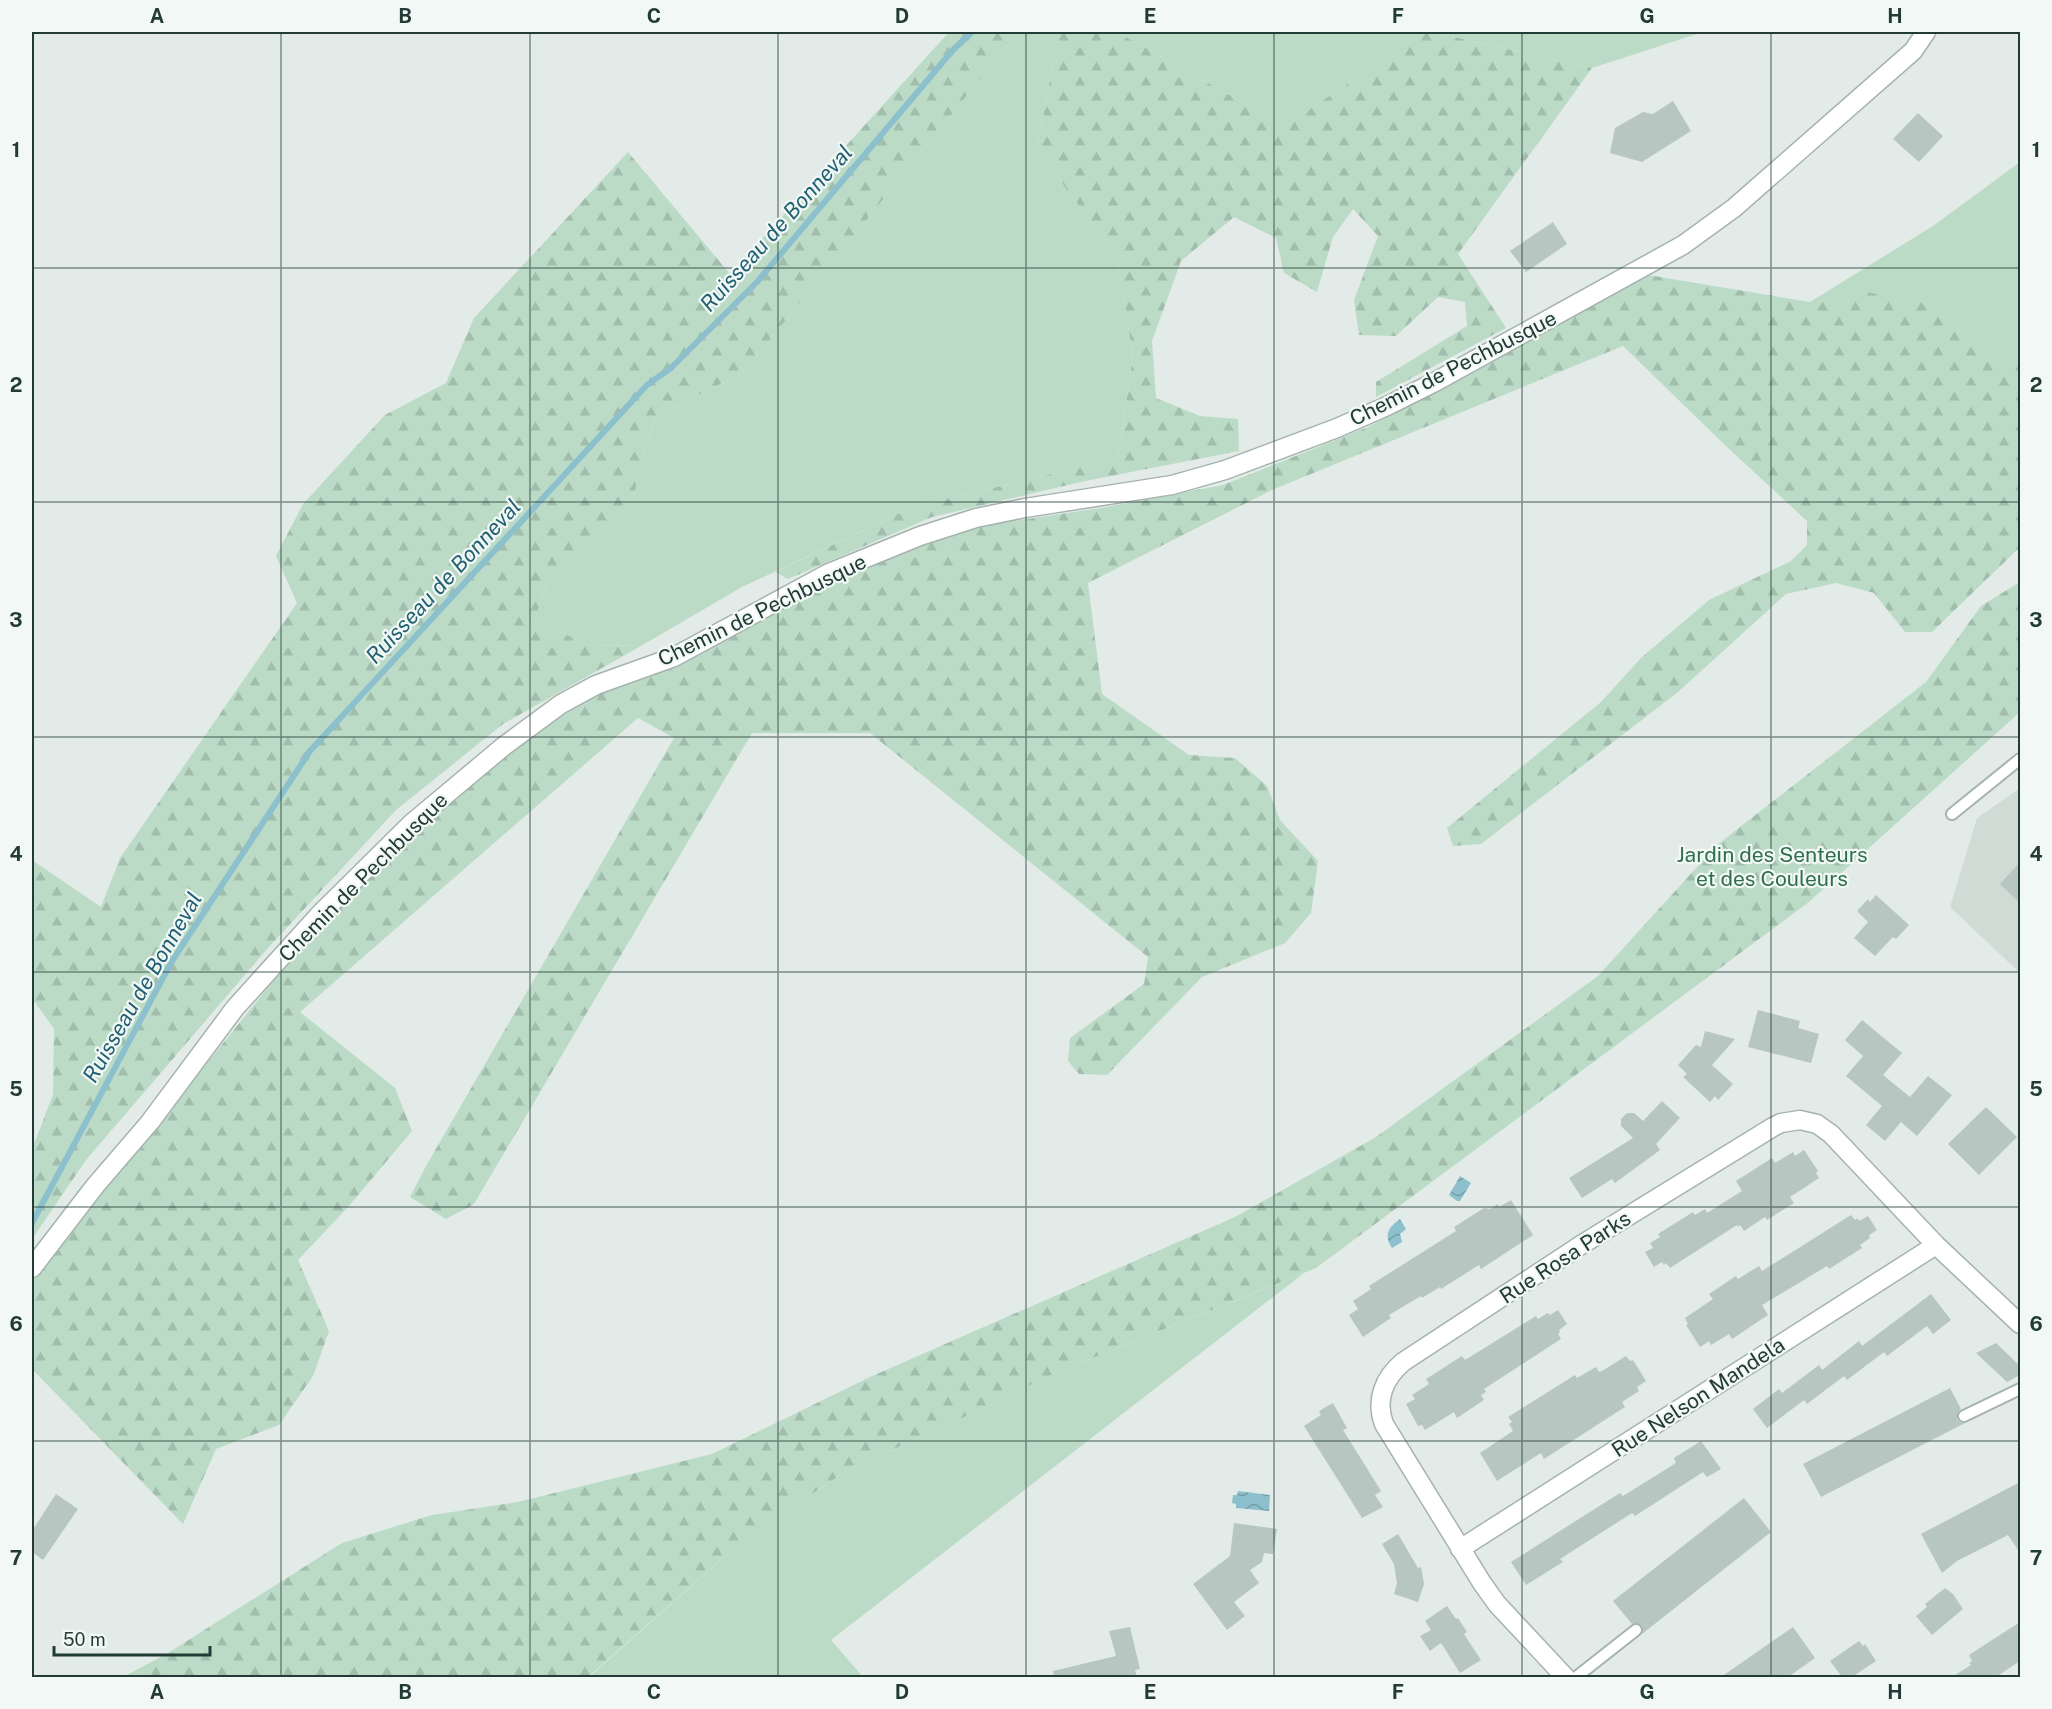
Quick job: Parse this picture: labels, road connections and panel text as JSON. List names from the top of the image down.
{
  "streets": {
    "street": ["Chemin de Pechbusque", "Rue Rosa Parks", "Rue Nelson Mandela"]
  },
  "crossings": [
    ["Rue Rosa Parks", "Rue Nelson Mandela"]
  ],
  "water": ["Ruisseau de Bonneval"],
  "parks": ["Jardin des Senteurs et des Couleurs"],
  "scale_bar": "50 m",
  "grid": {
    "columns": [
      "A",
      "B",
      "C",
      "D",
      "E",
      "F",
      "G",
      "H"
    ],
    "rows": [
      "1",
      "2",
      "3",
      "4",
      "5",
      "6",
      "7"
    ]
  }
}
